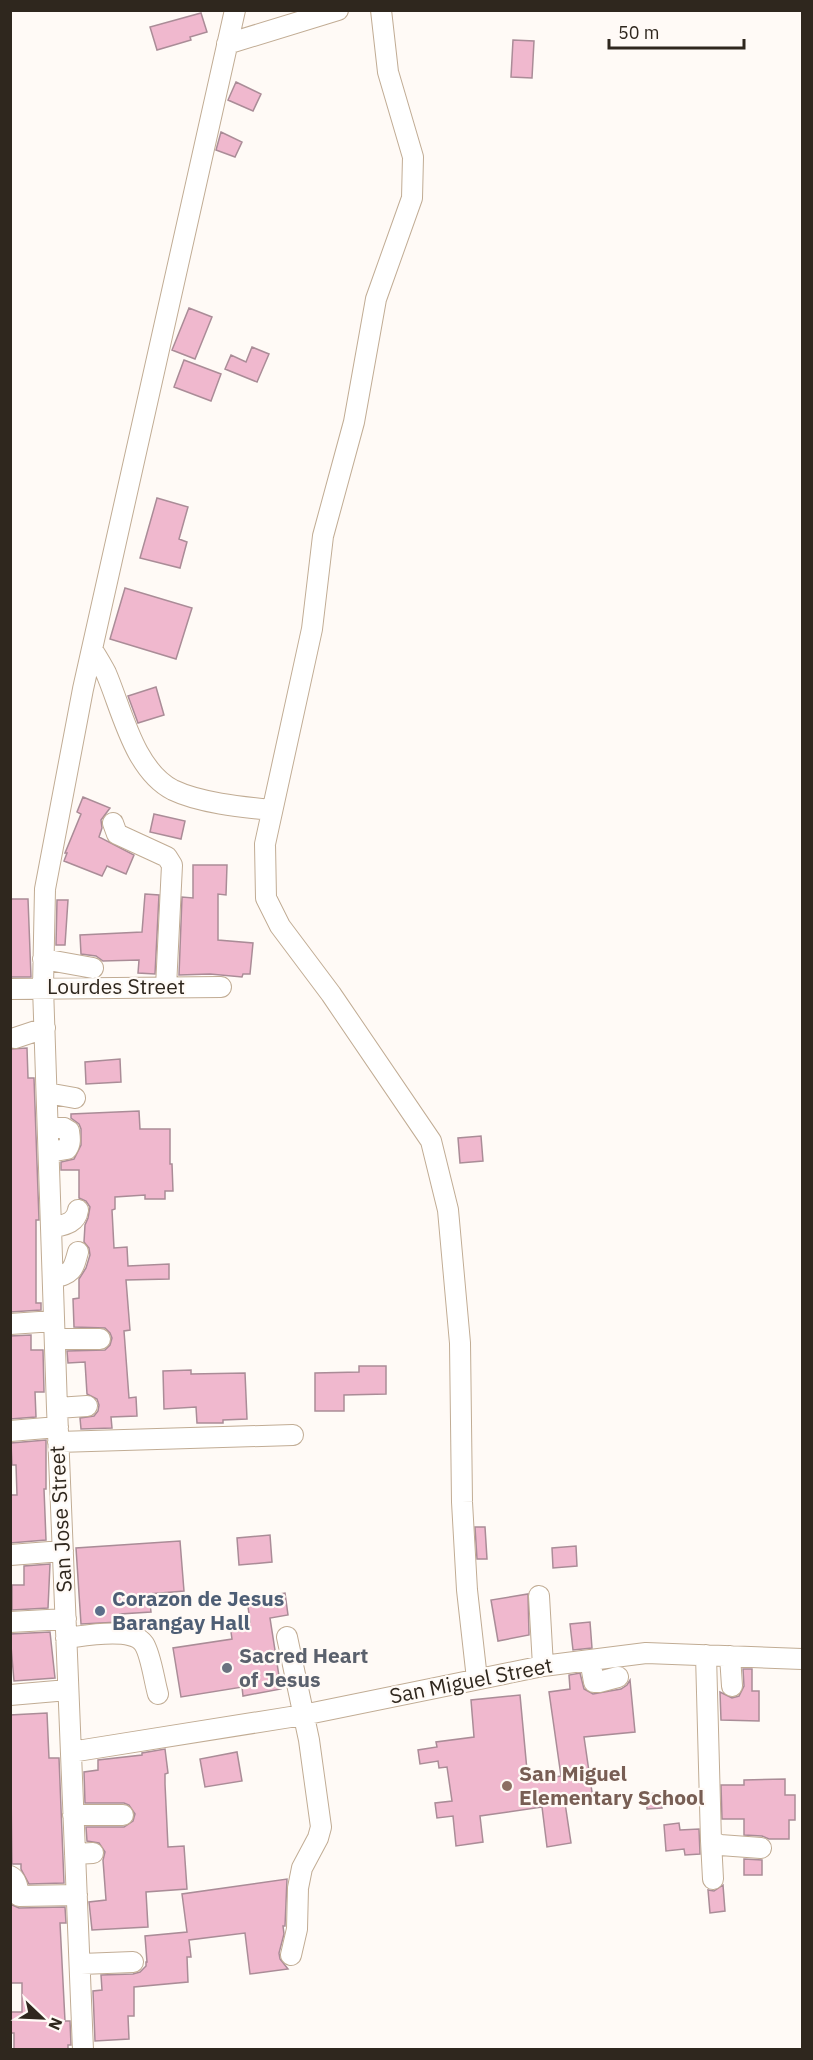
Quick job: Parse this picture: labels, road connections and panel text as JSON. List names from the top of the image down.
{
  "streets": {
    "street": ["Lourdes Street", "San Jose Street", "San Miguel Street"]
  },
  "crossings": [
    ["Lourdes Street", "San Jose Street"],
    ["San Jose Street", "San Miguel Street"]
  ],
  "places": ["Corazon de Jesus Barangay Hall", "Sacred Heart of Jesus", "San Miguel Elementary School"],
  "scale_bar": "50 m",
  "north": "bottom right"
}
